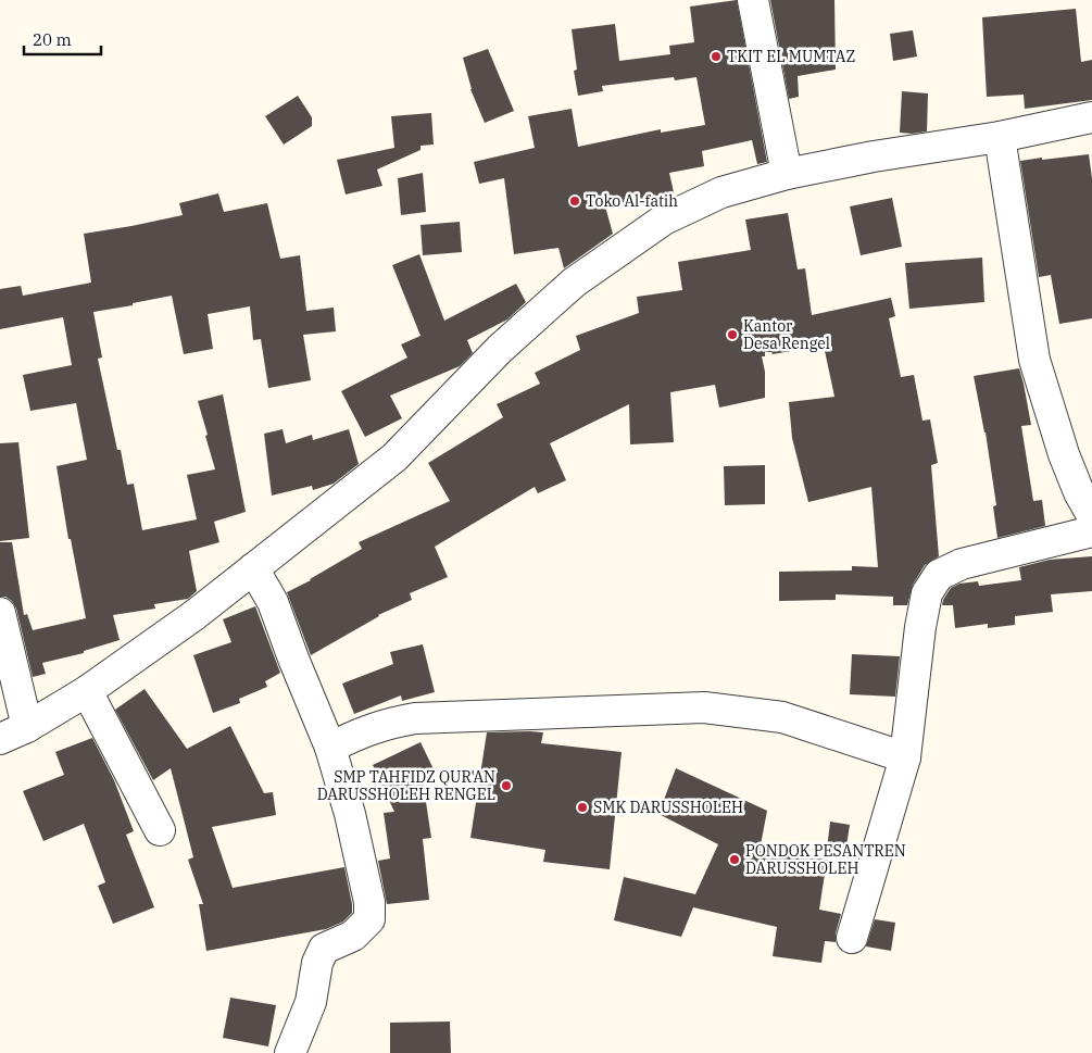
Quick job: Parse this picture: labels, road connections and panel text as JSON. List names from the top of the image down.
{
  "places": [
    "TKIT EL MUMTAZ",
    "Toko Al-fatih",
    "Kantor Desa Rengel",
    "SMP TAHFIDZ QUR'AN DARUSSHOLEH RENGEL",
    "SMK DARUSSHOLEH",
    "PONDOK PESANTREN DARUSSHOLEH"
  ],
  "scale_bar": "20 m"
}
